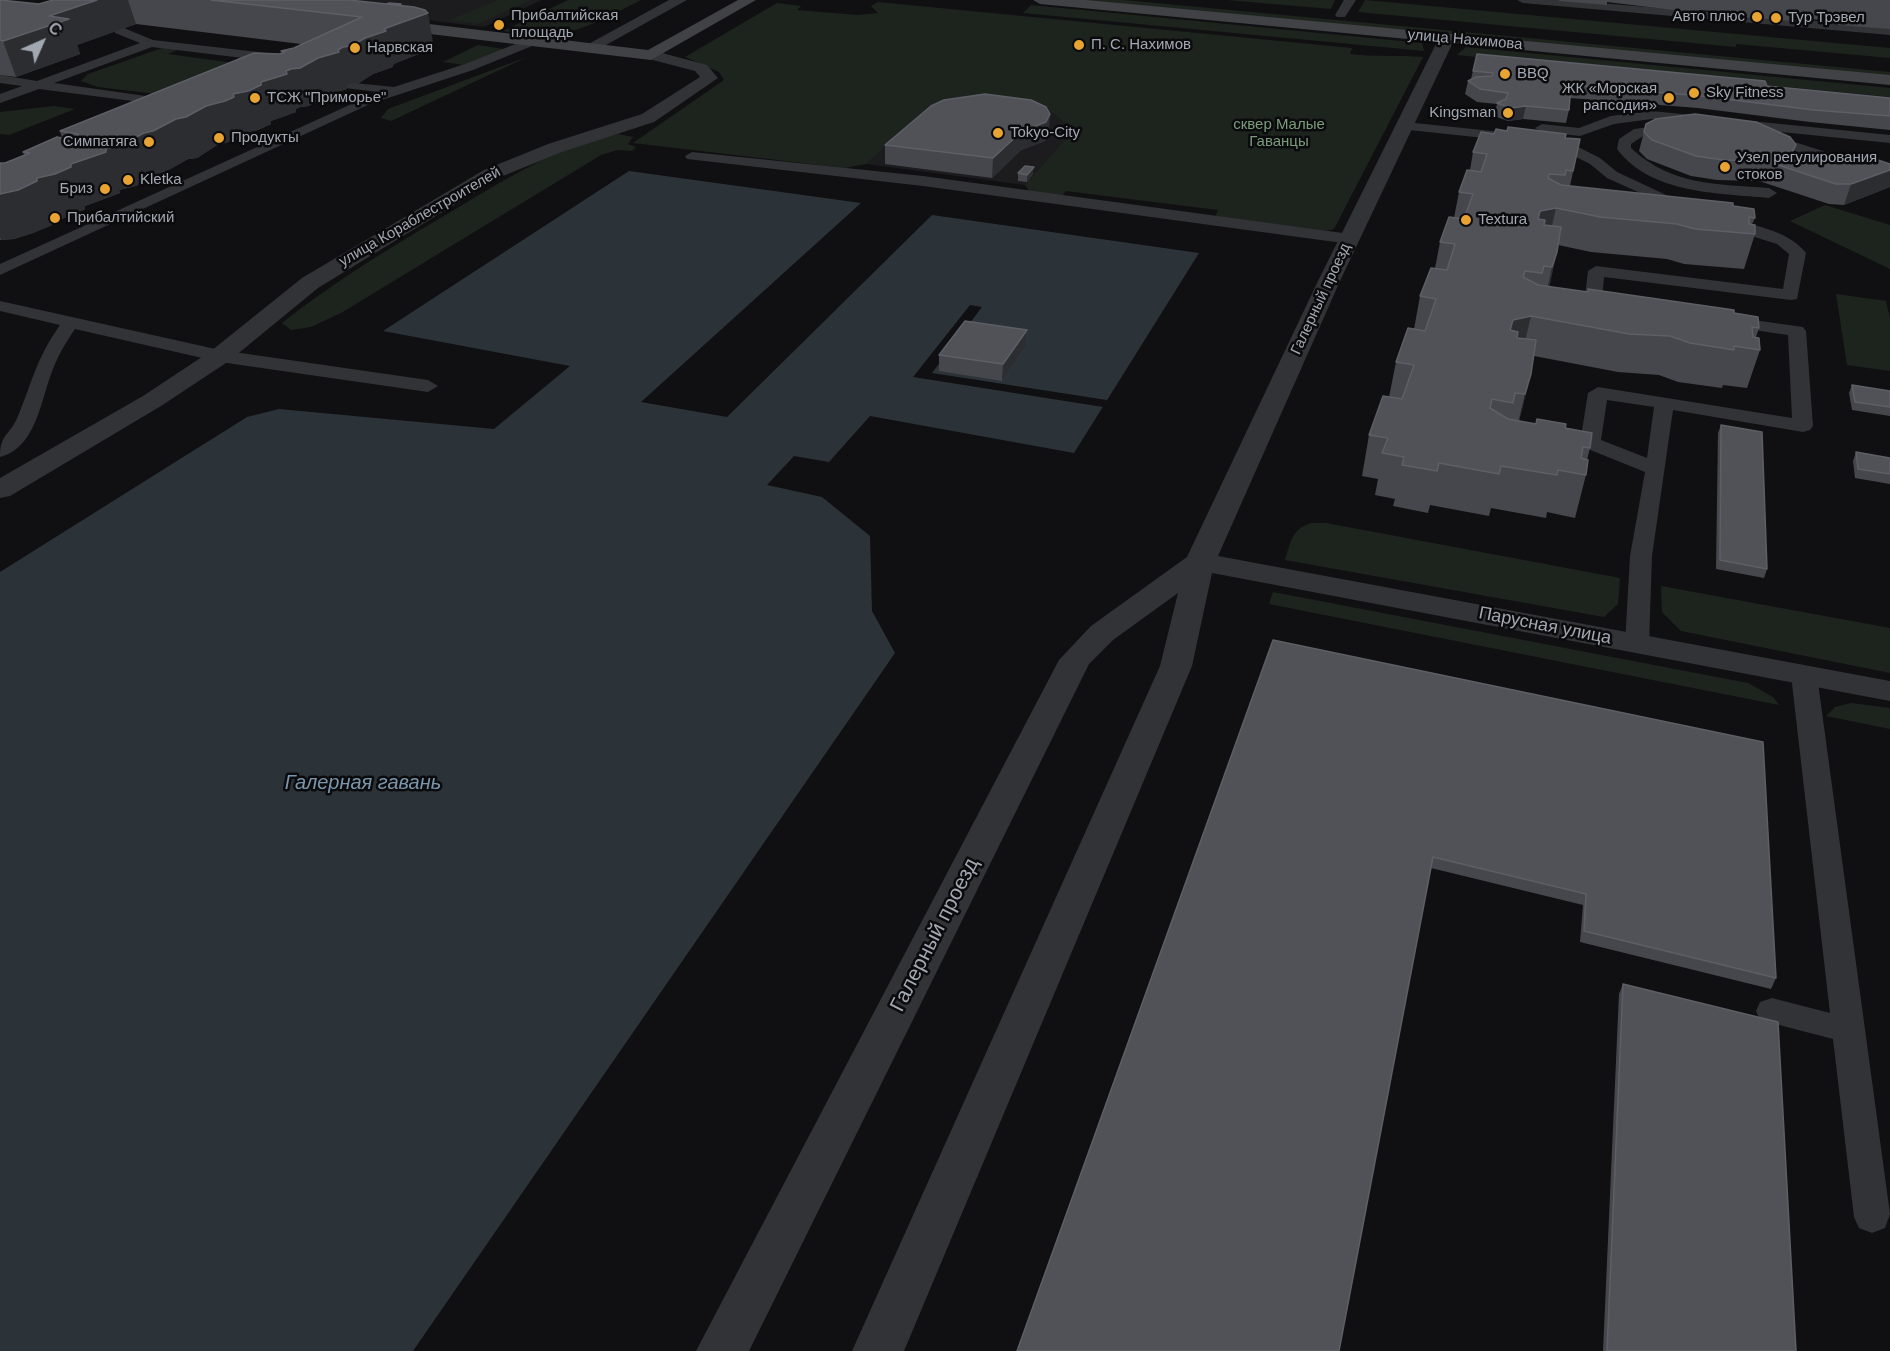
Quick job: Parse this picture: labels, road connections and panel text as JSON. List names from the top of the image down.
{
  "streets": {
    "main road": ["улица Нахимова"],
    "street": ["улица Кораблестроителей", "Галерный проезд", "Парусная улица"]
  },
  "crossings": [
    ["улица Нахимова", "Галерный проезд"],
    ["Галерный проезд", "Парусная улица"]
  ],
  "water": ["Галерная гавань"],
  "parks": ["сквер Малые Гаванцы"],
  "places": [
    "Авто плюс",
    "Тур Трэвел",
    "Прибалтийская площадь",
    "П. С. Нахимов",
    "Нарвская",
    "BBQ",
    "Sky Fitness",
    "ТСЖ \"Приморье\"",
    "ЖК «Морская рапсодия»",
    "Kingsman",
    "Tokyo-City",
    "Продукты",
    "Симпатяга",
    "Узел регулирования стоков",
    "Kletka",
    "Бриз",
    "Прибалтийский",
    "Textura"
  ],
  "north": "top right"
}
